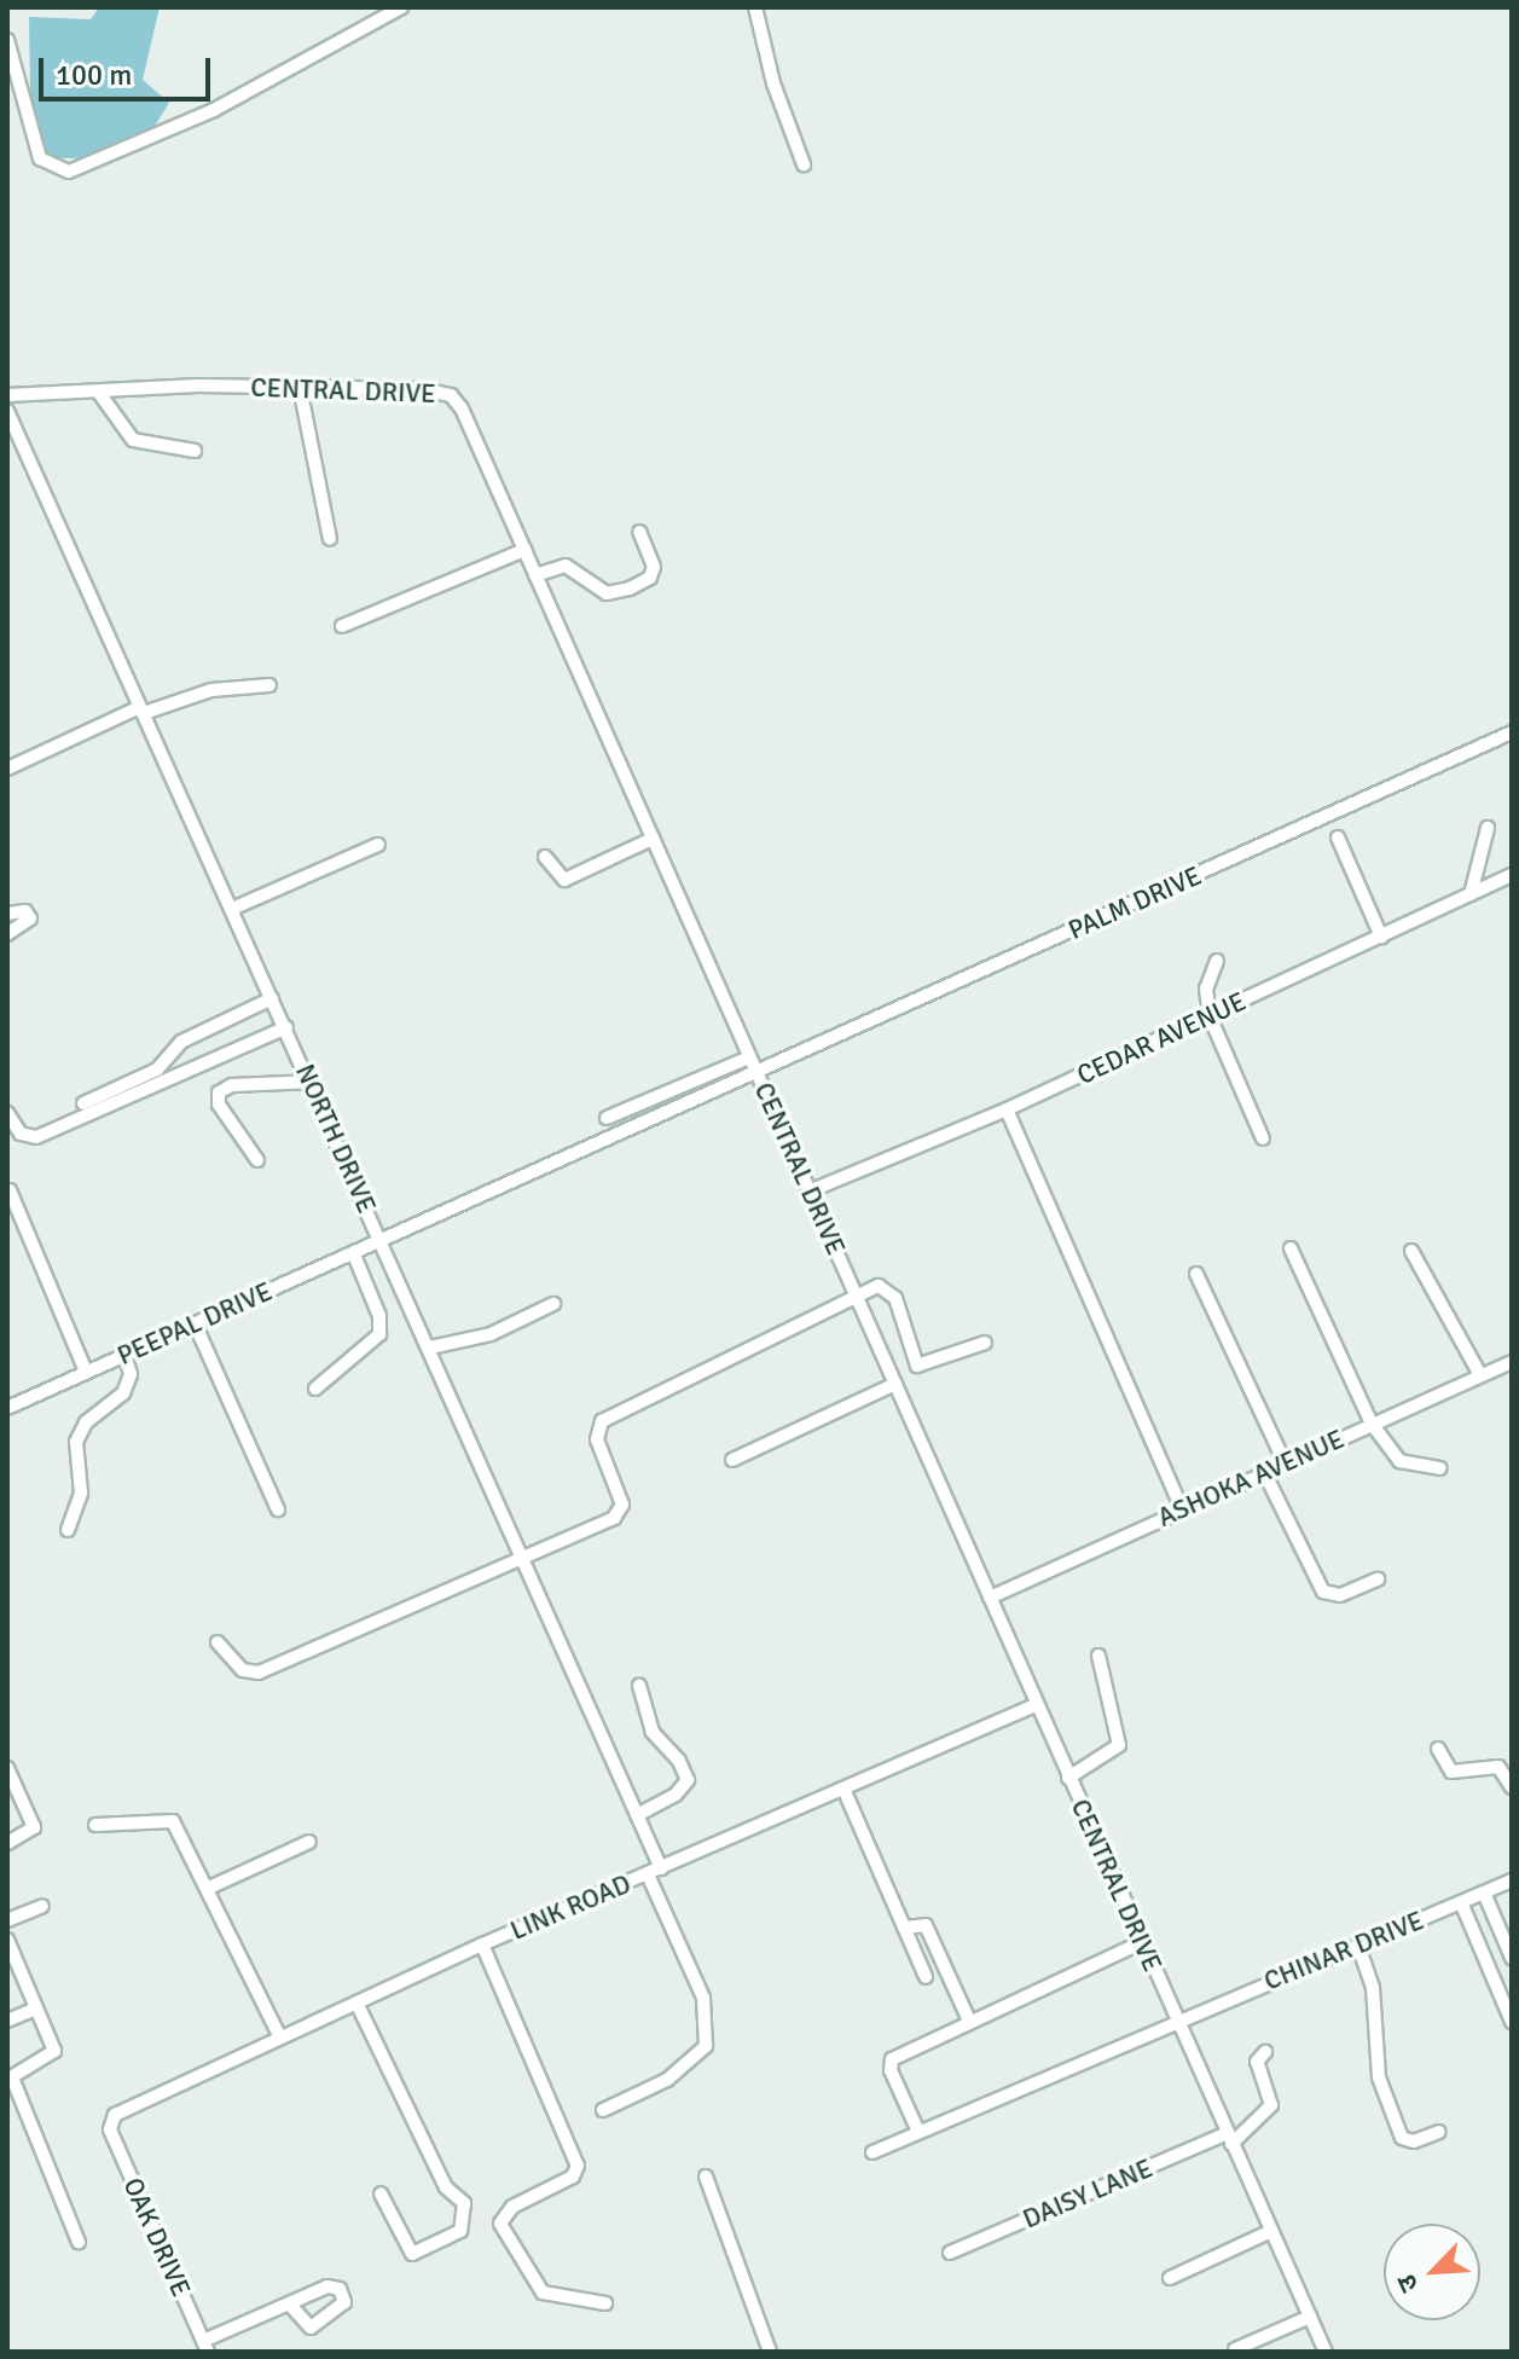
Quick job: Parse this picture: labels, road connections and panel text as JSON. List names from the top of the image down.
{
  "streets": {
    "street": [
      "CENTRAL DRIVE",
      "PALM DRIVE",
      "CEDAR AVENUE",
      "NORTH DRIVE",
      "PEEPAL DRIVE",
      "ASHOKA AVENUE",
      "LINK ROAD",
      "CHINAR DRIVE",
      "DAISY LANE",
      "OAK DRIVE"
    ]
  },
  "crossings": [
    ["CENTRAL DRIVE", "PALM DRIVE"],
    ["CENTRAL DRIVE", "CEDAR AVENUE"],
    ["CENTRAL DRIVE", "ASHOKA AVENUE"],
    ["CENTRAL DRIVE", "LINK ROAD"],
    ["CENTRAL DRIVE", "CHINAR DRIVE"],
    ["CENTRAL DRIVE", "DAISY LANE"],
    ["PALM DRIVE", "NORTH DRIVE"],
    ["PALM DRIVE", "PEEPAL DRIVE"],
    ["NORTH DRIVE", "PEEPAL DRIVE"],
    ["NORTH DRIVE", "LINK ROAD"],
    ["LINK ROAD", "OAK DRIVE"]
  ],
  "scale_bar": "100 m",
  "north": "bottom left"
}
